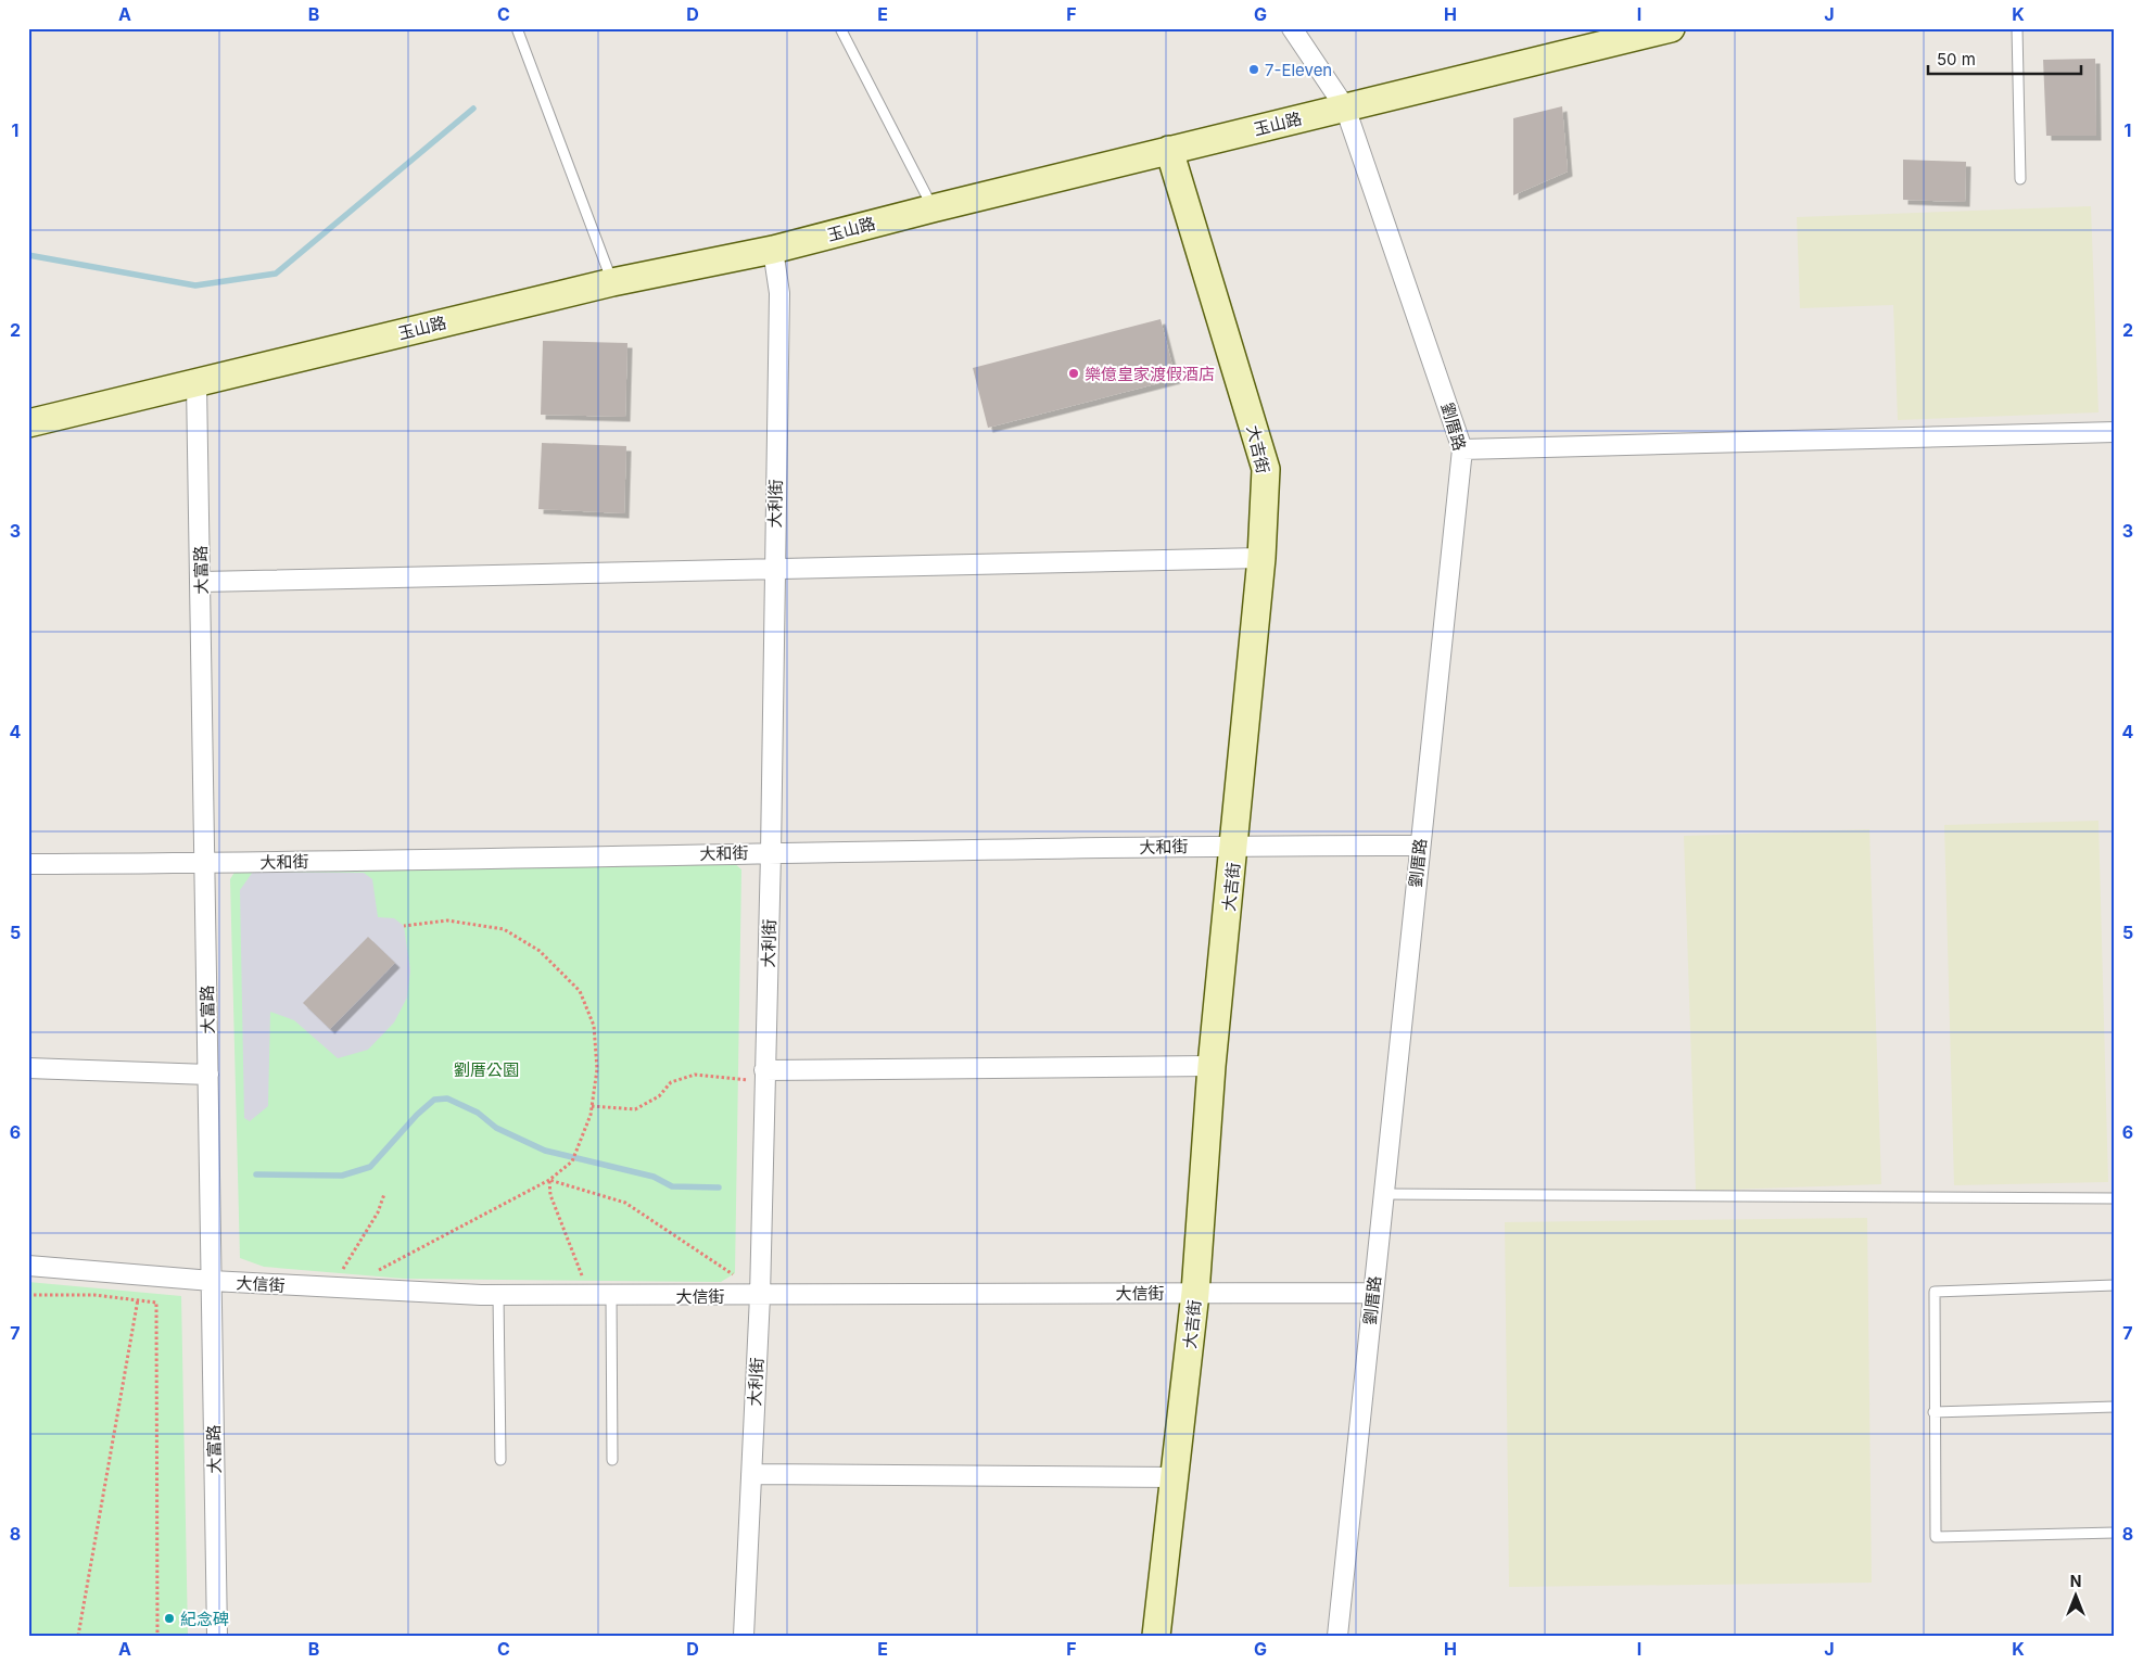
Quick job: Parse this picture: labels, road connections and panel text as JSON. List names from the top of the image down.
{
  "streets": {
    "street": [
      "玉山路",
      "劉厝路",
      "大吉街",
      "大利街",
      "大富路",
      "大和街",
      "大信街"
    ]
  },
  "crossings": [
    ["玉山路", "劉厝路"],
    ["玉山路", "大吉街"],
    ["玉山路", "大利街"],
    ["玉山路", "大富路"],
    ["劉厝路", "大和街"],
    ["劉厝路", "大信街"],
    ["大吉街", "大和街"],
    ["大吉街", "大信街"],
    ["大利街", "大和街"],
    ["大利街", "大信街"],
    ["大富路", "大和街"],
    ["大富路", "大信街"]
  ],
  "parks": ["劉厝公園"],
  "places": ["7-Eleven", "樂億皇家渡假酒店", "紀念碑"],
  "scale_bar": "50 m",
  "north": "top",
  "grid": {
    "columns": [
      "A",
      "B",
      "C",
      "D",
      "E",
      "F",
      "G",
      "H",
      "I",
      "J",
      "K"
    ],
    "rows": [
      "1",
      "2",
      "3",
      "4",
      "5",
      "6",
      "7",
      "8"
    ]
  }
}
